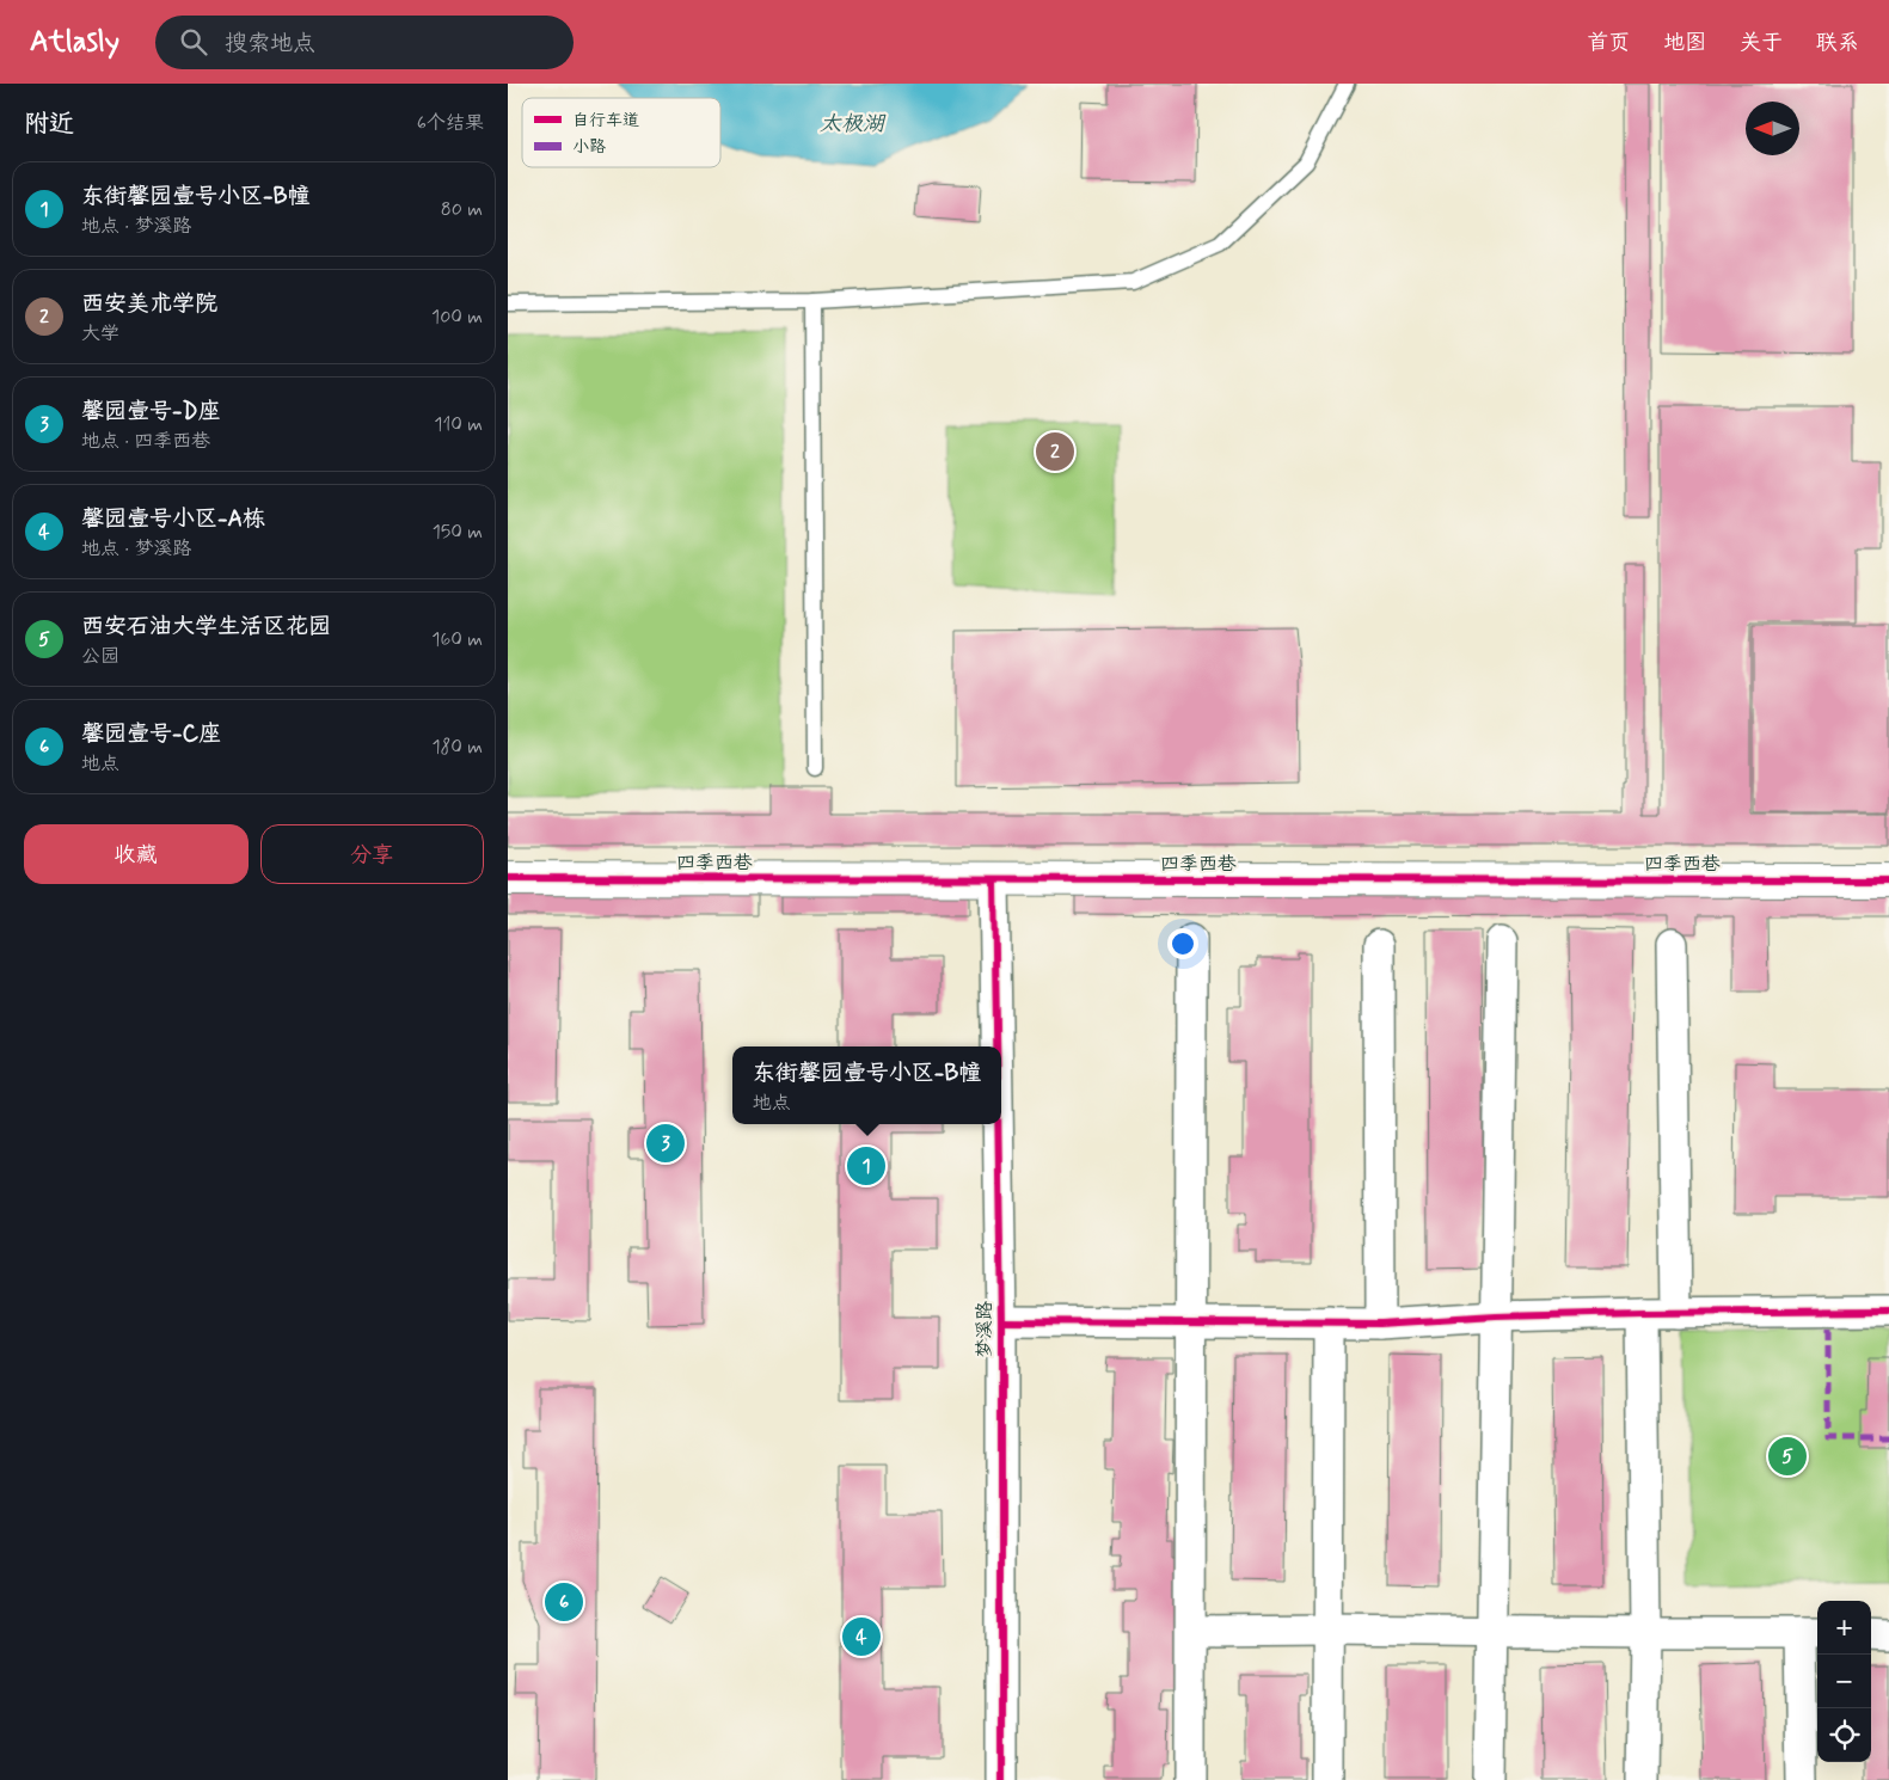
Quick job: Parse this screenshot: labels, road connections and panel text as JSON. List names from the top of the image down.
{
  "streets": {
    "street": ["四季西巷", "梦溪路"]
  },
  "crossings": [
    ["四季西巷", "梦溪路"]
  ],
  "water": ["太极湖"],
  "legend": ["自行车道", "小路"],
  "north": "left",
  "page": {
    "header": "Atlasly",
    "search": "搜索地点",
    "nav": [
      "首页",
      "地图",
      "关于",
      "联系"
    ],
    "heading": ["附近", "6个结果"],
    "list": [
      {
        "mark": "1",
        "name": "东街馨园壹号小区-B幢",
        "note": "地点 · 梦溪路",
        "value": "80 m"
      },
      {
        "mark": "2",
        "name": "西安美术学院",
        "note": "大学",
        "value": "100 m"
      },
      {
        "mark": "3",
        "name": "馨园壹号-D座",
        "note": "地点 · 四季西巷",
        "value": "110 m"
      },
      {
        "mark": "4",
        "name": "馨园壹号小区-A栋",
        "note": "地点 · 梦溪路",
        "value": "150 m"
      },
      {
        "mark": "5",
        "name": "西安石油大学生活区花园",
        "note": "公园",
        "value": "160 m"
      },
      {
        "mark": "6",
        "name": "馨园壹号-C座",
        "note": "地点",
        "value": "180 m"
      }
    ],
    "pins": [
      "2",
      "3",
      "1",
      "5",
      "6",
      "4"
    ],
    "buttons": ["收藏", "分享"],
    "popup": ["东街馨园壹号小区-B幢", "地点"],
    "map_buttons": ["+", "−"]
  }
}
